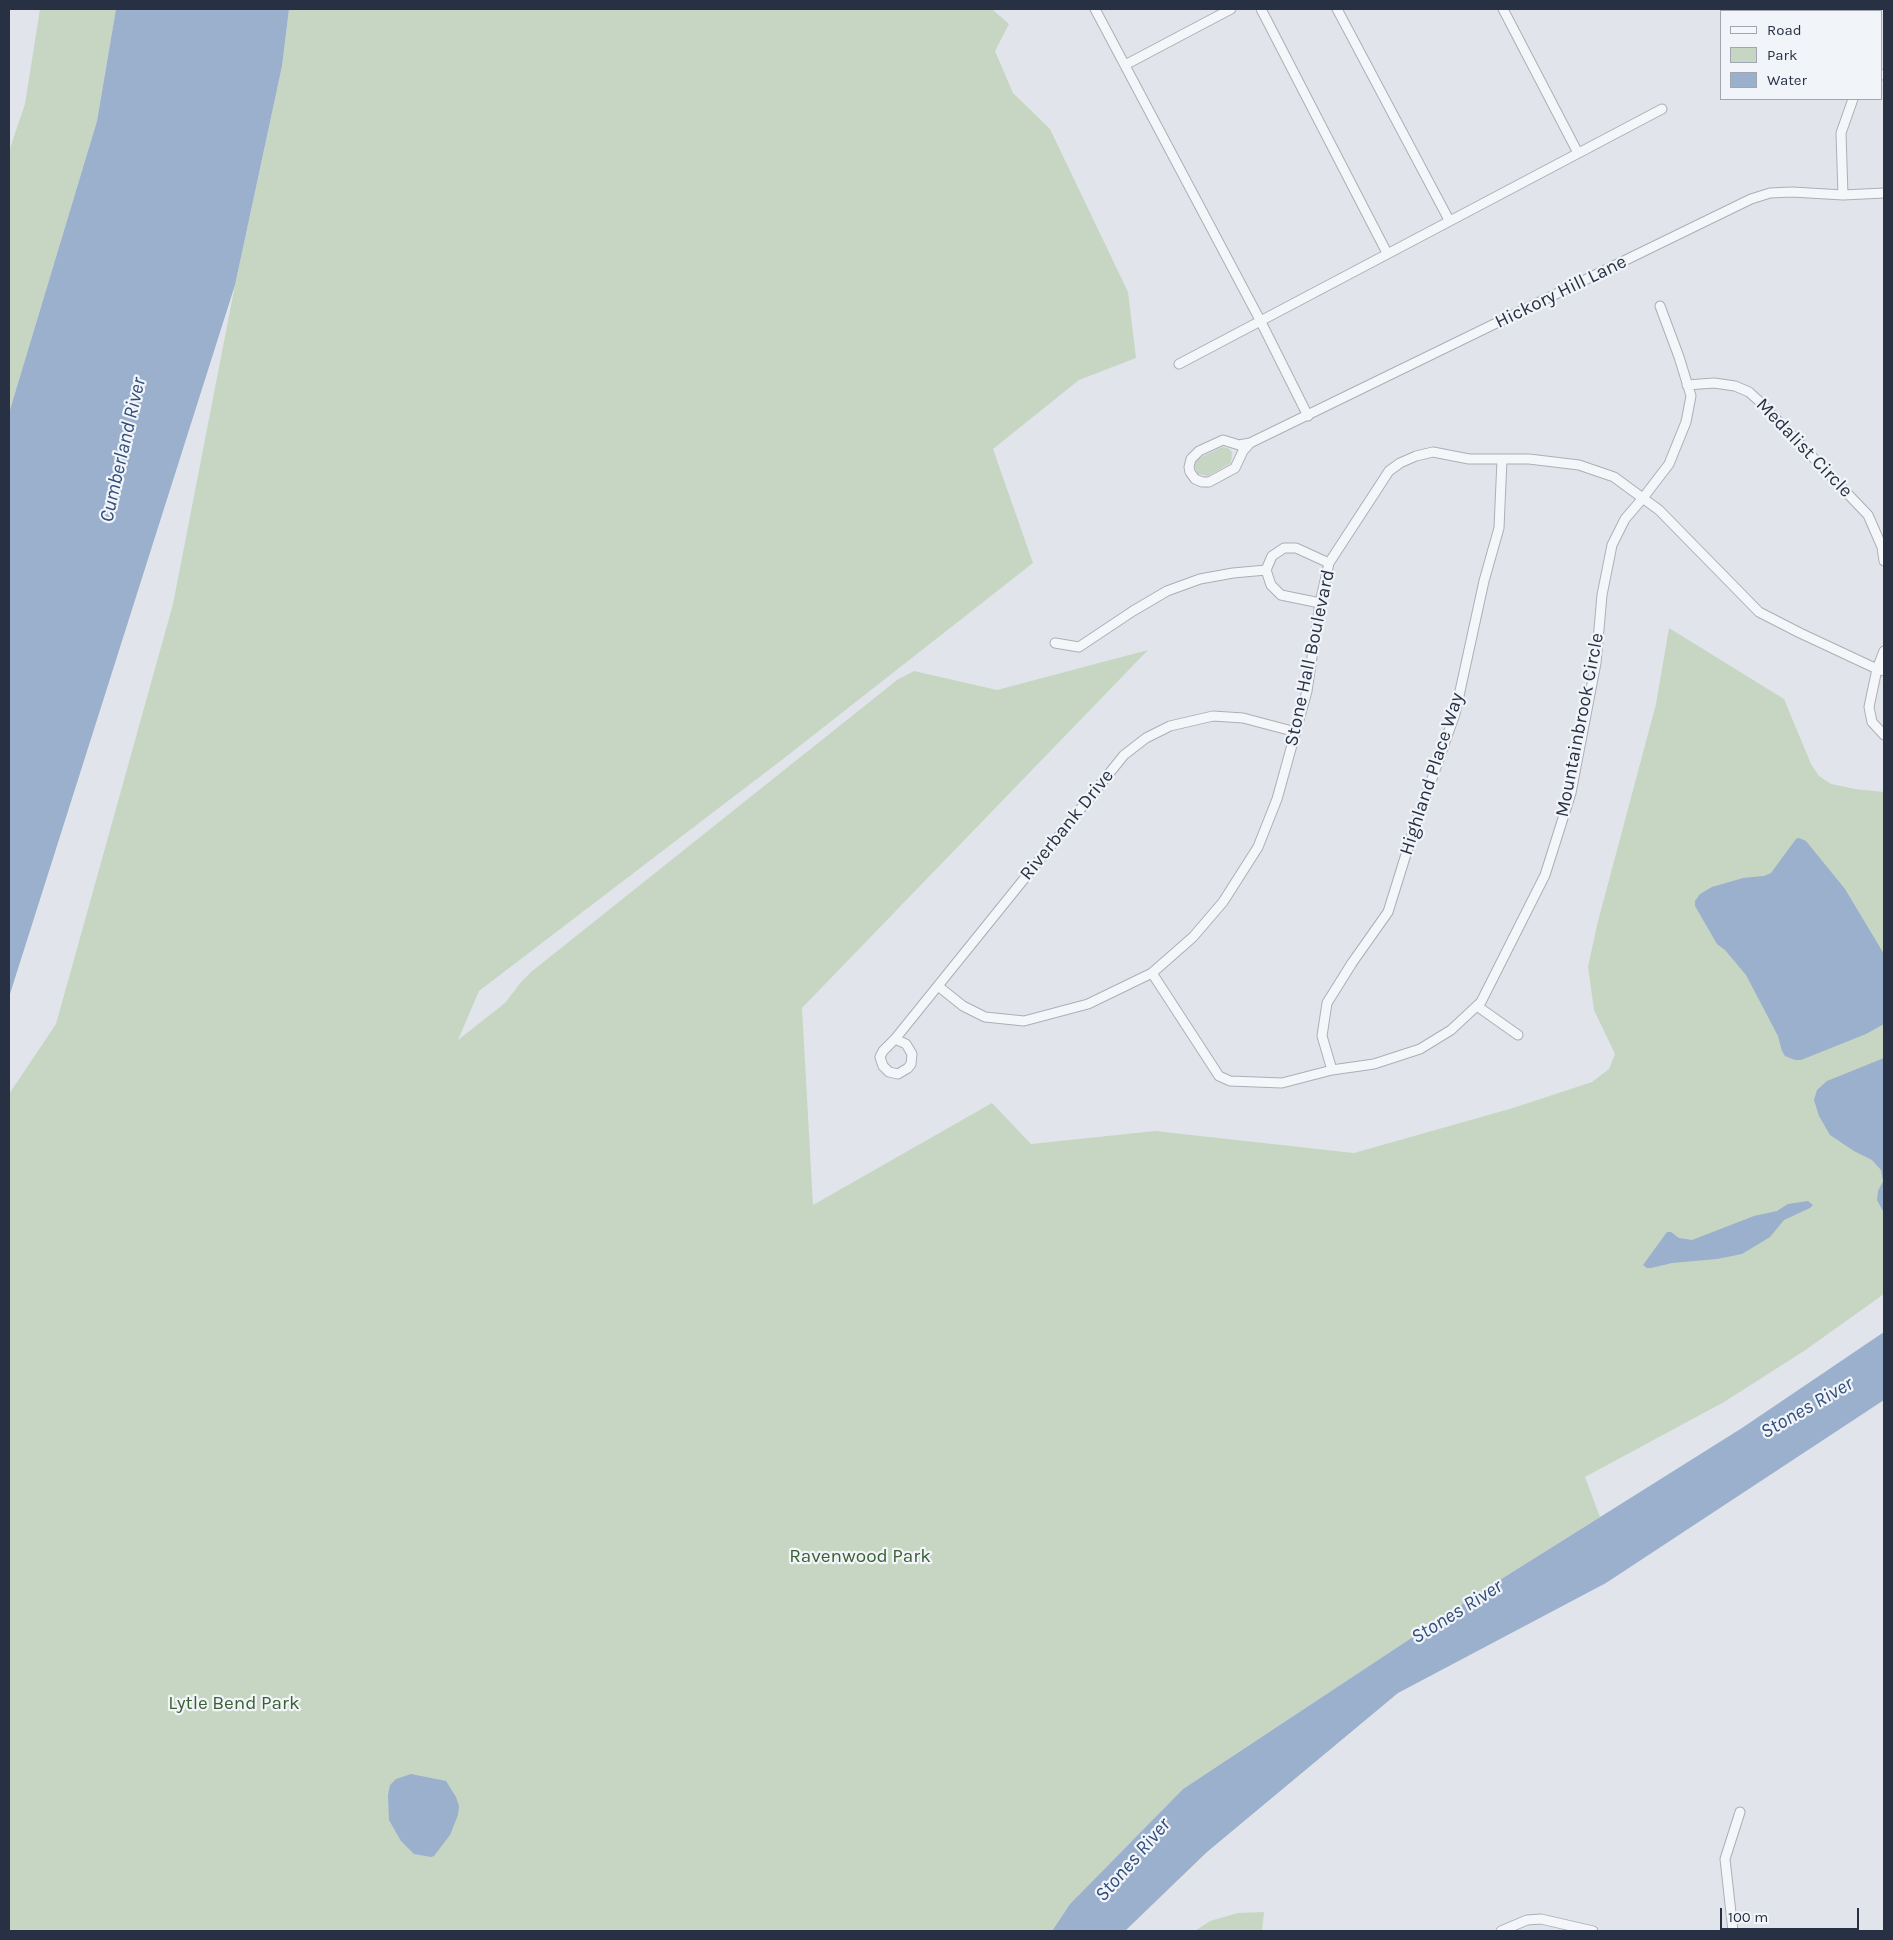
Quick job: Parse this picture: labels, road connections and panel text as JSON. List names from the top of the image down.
{
  "streets": {
    "street": [
      "Hickory Hill Lane",
      "Medalist Circle",
      "Stone Hall Boulevard",
      "Mountainbrook Circle",
      "Highland Place Way",
      "Riverbank Drive"
    ]
  },
  "crossings": [
    ["Medalist Circle", "Mountainbrook Circle"],
    ["Stone Hall Boulevard", "Mountainbrook Circle"],
    ["Stone Hall Boulevard", "Highland Place Way"],
    ["Stone Hall Boulevard", "Riverbank Drive"],
    ["Mountainbrook Circle", "Highland Place Way"]
  ],
  "water": ["Cumberland River", "Stones River"],
  "parks": ["Ravenwood Park", "Lytle Bend Park"],
  "legend": ["Road", "Park", "Water"],
  "scale_bar": "100 m"
}
